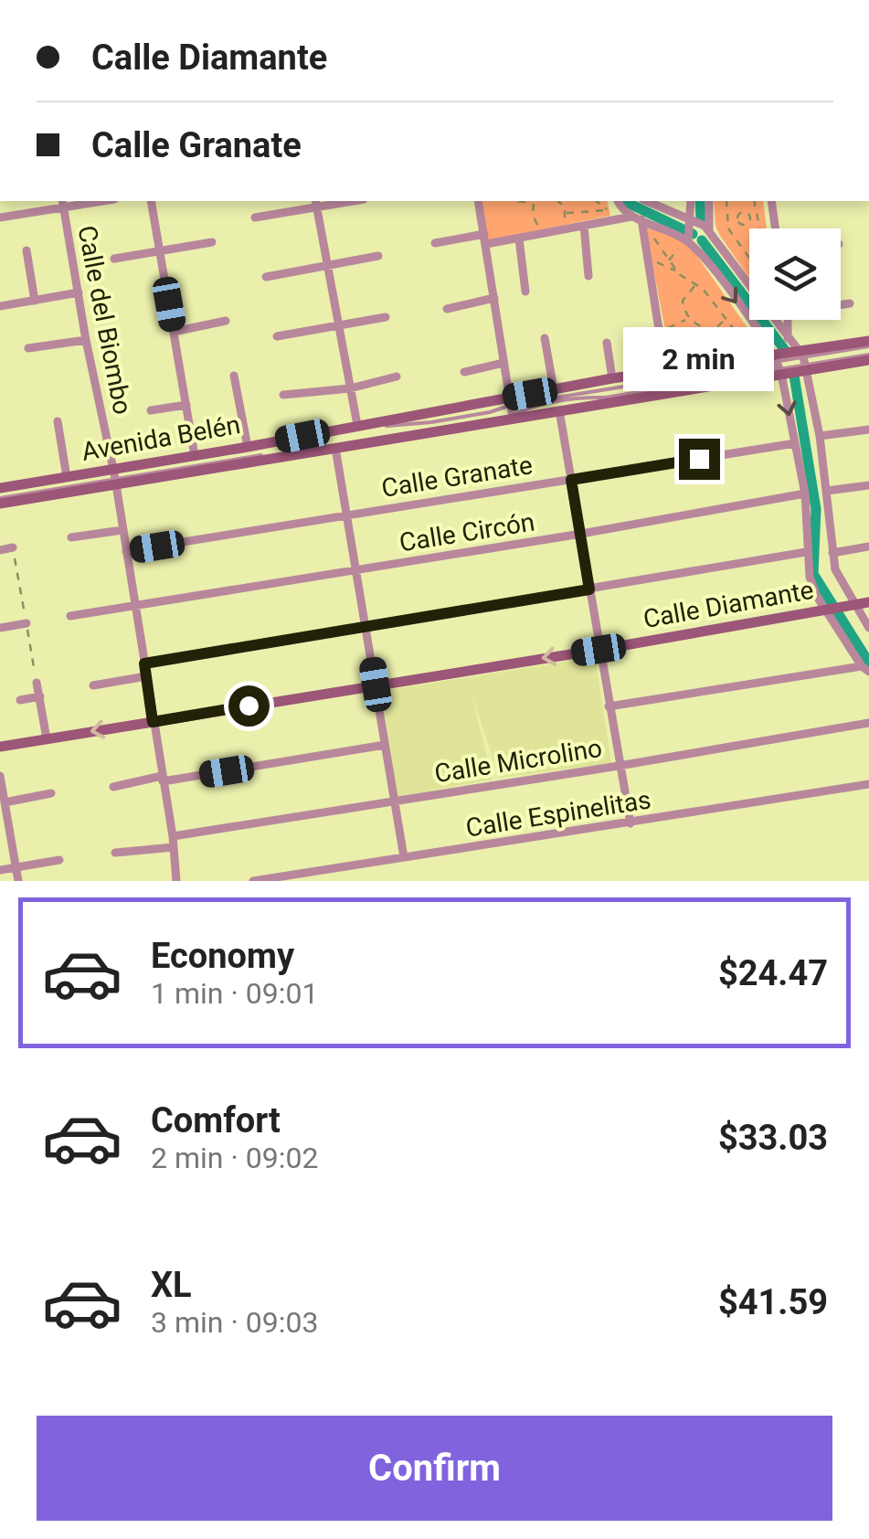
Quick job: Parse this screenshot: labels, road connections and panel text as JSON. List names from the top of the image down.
{
  "streets": {
    "main road": ["Avenida Belén", "Calle Diamante"],
    "street": [
      "Calle del Biombo",
      "Calle Granate",
      "Calle Circón",
      "Calle Microlino",
      "Calle Espinelitas"
    ]
  },
  "crossings": [
    ["Calle del Biombo", "Avenida Belén"],
    ["Calle del Biombo", "Calle Granate"],
    ["Calle del Biombo", "Calle Circón"],
    ["Calle del Biombo", "Calle Diamante"],
    ["Calle del Biombo", "Calle Microlino"]
  ],
  "one_way": ["Calle Diamante"],
  "page": {
    "banner": ["Calle Diamante", "Calle Granate"],
    "bubble": "2 min",
    "list": [
      {
        "name": "Economy",
        "note": "1 min · 09:01",
        "value": "$24.47"
      },
      {
        "name": "Comfort",
        "note": "2 min · 09:02",
        "value": "$33.03"
      },
      {
        "name": "XL",
        "note": "3 min · 09:03",
        "value": "$41.59"
      }
    ],
    "buttons": "Confirm"
  }
}
